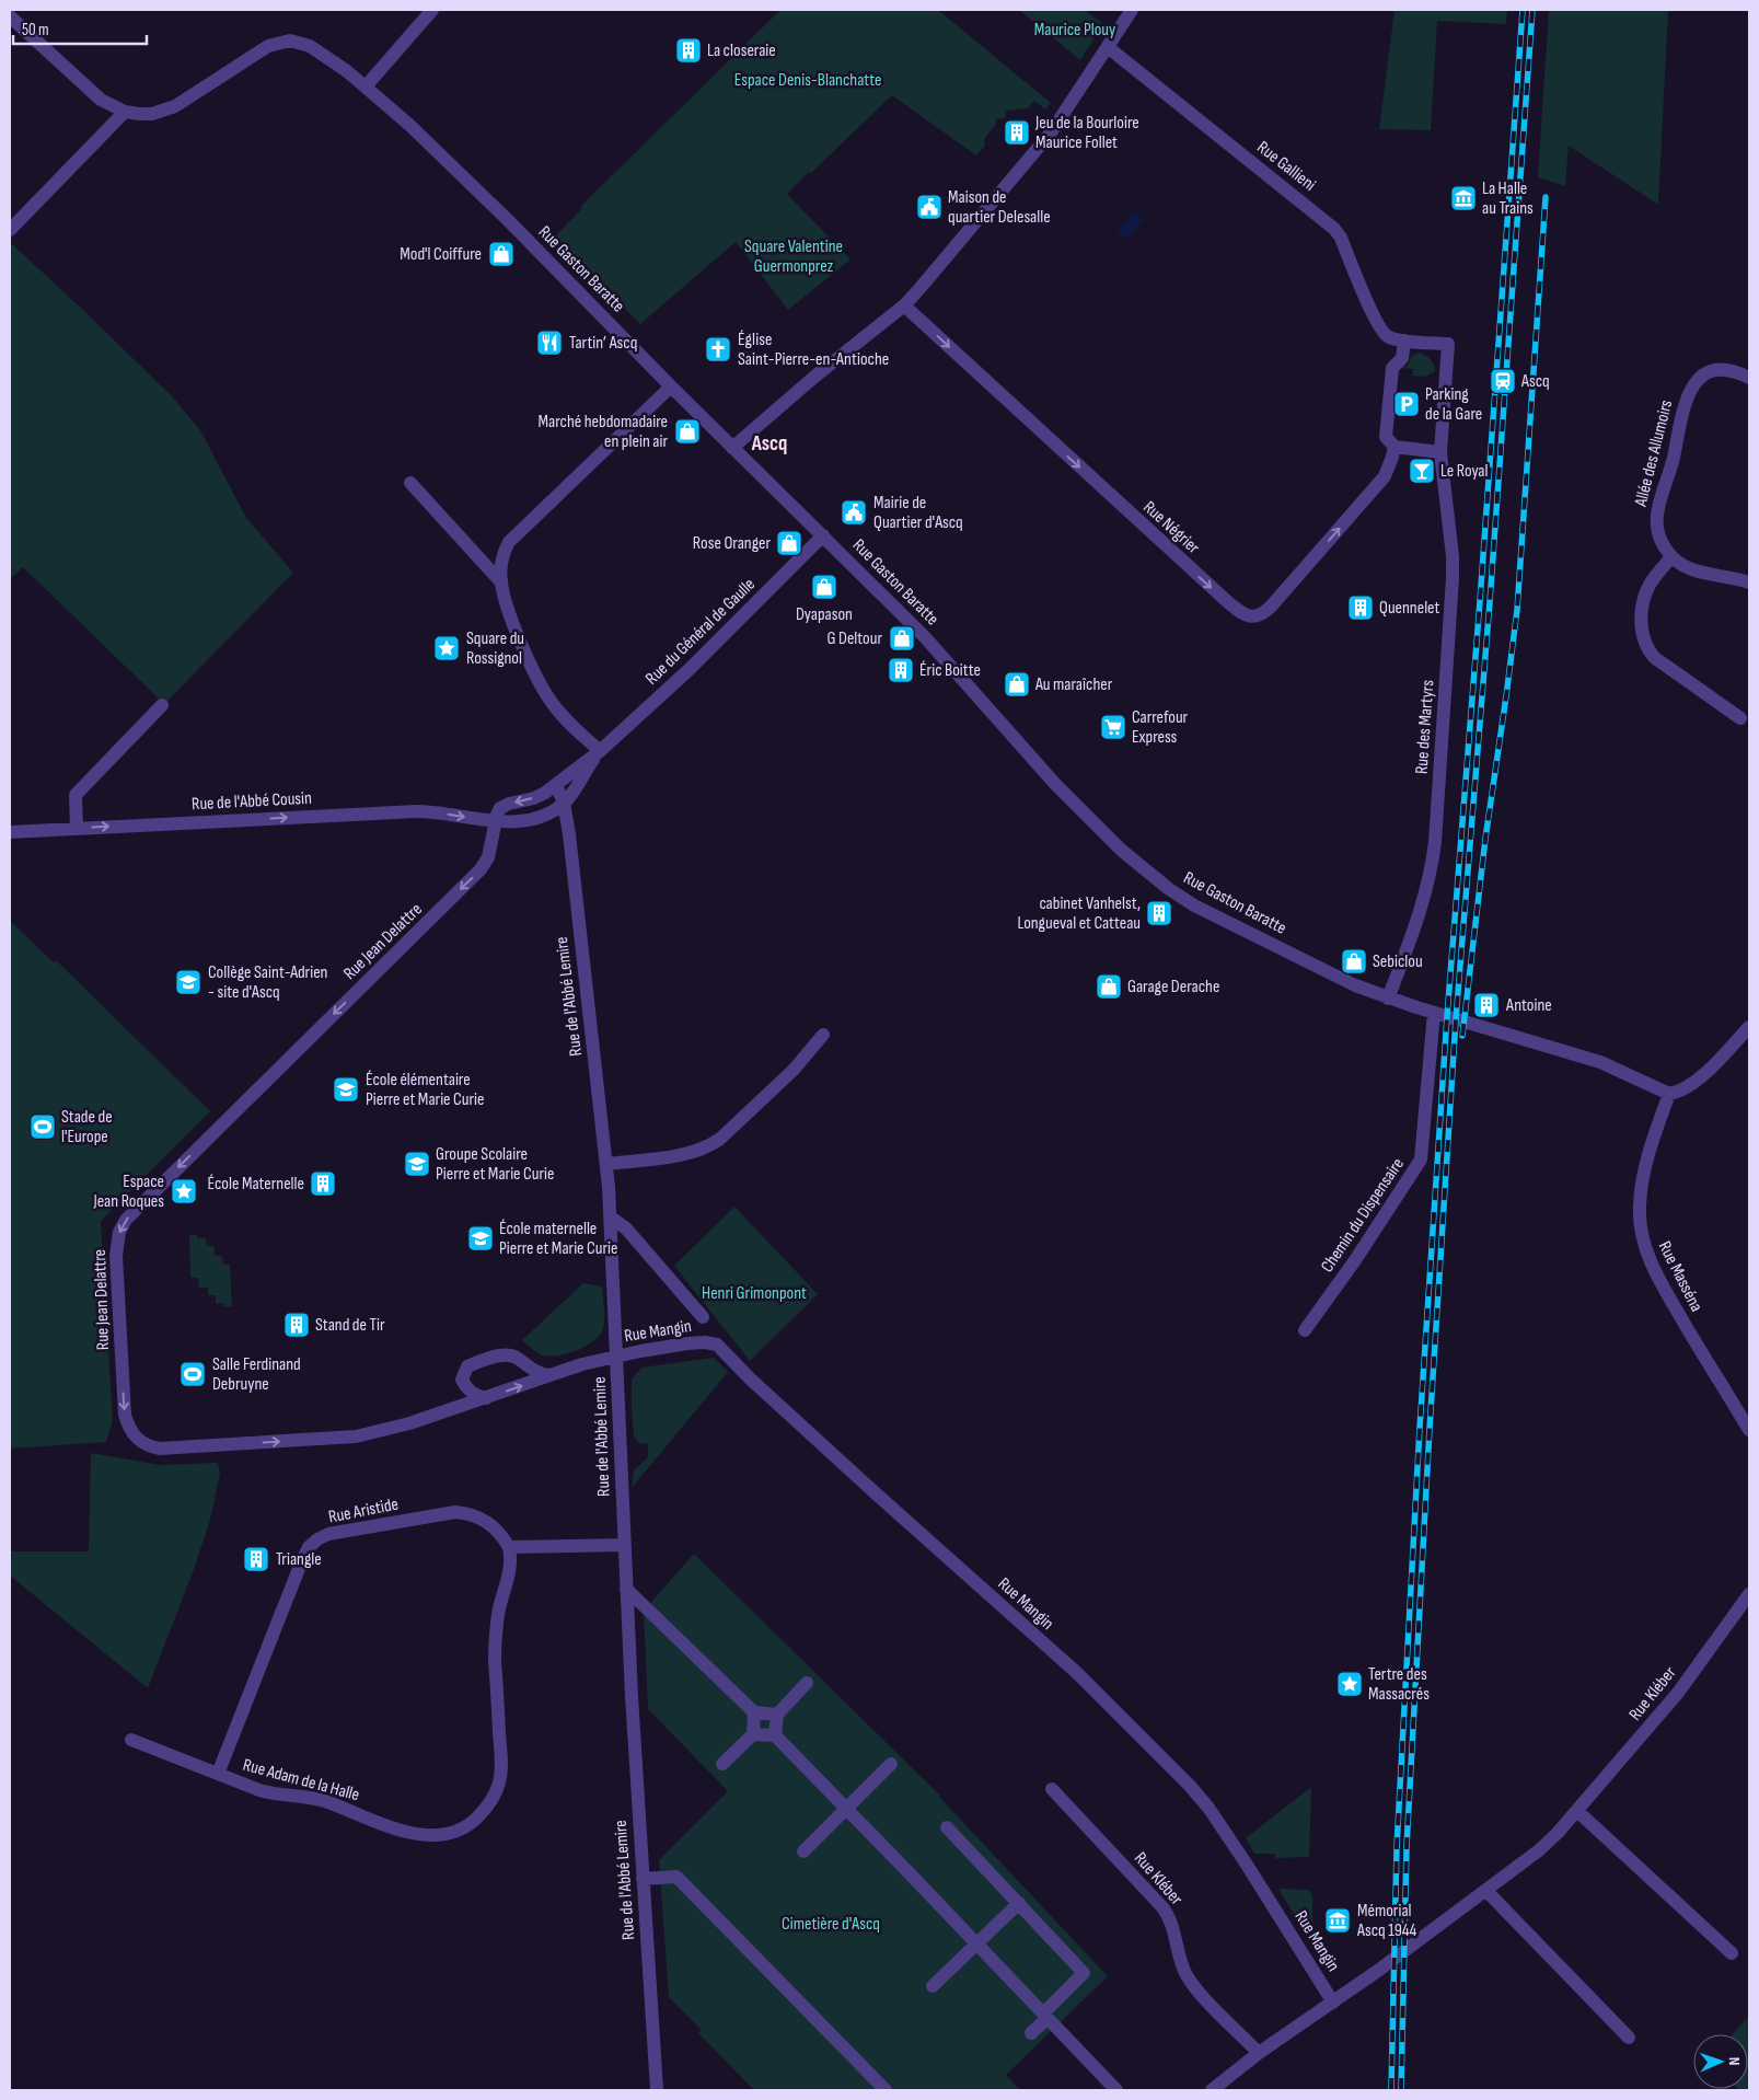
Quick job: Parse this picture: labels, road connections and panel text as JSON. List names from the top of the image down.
{
  "streets": {
    "street": [
      "Rue Gallieni",
      "Rue Gaston Baratte",
      "Allée des Allumoirs",
      "Rue Négrier",
      "Rue du Général de Gaulle",
      "Rue des Martyrs",
      "Rue de l'Abbé Cousin",
      "Rue Jean Delattre",
      "Rue de l'Abbé Lemire",
      "Chemin du Dispensaire",
      "Rue Masséna",
      "Rue Mangin",
      "Rue Aristide",
      "Rue Kléber",
      "Rue Adam de la Halle"
    ]
  },
  "crossings": [
    ["Rue Gallieni", "Rue des Martyrs"],
    ["Rue Gaston Baratte", "Rue du Général de Gaulle"],
    ["Rue Gaston Baratte", "Rue des Martyrs"],
    ["Rue Gaston Baratte", "Chemin du Dispensaire"],
    ["Rue Gaston Baratte", "Rue Masséna"],
    ["Rue du Général de Gaulle", "Rue de l'Abbé Cousin"],
    ["Rue du Général de Gaulle", "Rue Jean Delattre"],
    ["Rue du Général de Gaulle", "Rue de l'Abbé Lemire"],
    ["Rue de l'Abbé Cousin", "Rue Jean Delattre"],
    ["Rue Jean Delattre", "Rue de l'Abbé Lemire"],
    ["Rue Jean Delattre", "Rue Mangin"],
    ["Rue de l'Abbé Lemire", "Rue Mangin"],
    ["Rue Mangin", "Rue Kléber"],
    ["Rue Aristide", "Rue Adam de la Halle"]
  ],
  "one_way": ["Rue de l'Abbé Cousin"],
  "districts": ["Ascq"],
  "parks": [
    "Maurice Plouy",
    "Espace Denis-Blanchatte",
    "Square Valentine Guermonprez",
    "Henri Grimonpont",
    "Cimetière d'Ascq"
  ],
  "places": {
    "building": [
      "La closeraie",
      "Jeu de la Bourloire Maurice Follet",
      "Quennelet",
      "Éric Boitte",
      "cabinet Vanhelst, Longueval et Catteau",
      "Antoine",
      "École Maternelle",
      "Stand de Tir",
      "Triangle"
    ],
    "museum": ["La Halle au Trains", "Mémorial Ascq 1944"],
    "public building": ["Maison de quartier Delesalle", "Mairie de Quartier d'Ascq"],
    "shop": [
      "Mod'l Coiffure",
      "Marché hebdomadaire en plein air",
      "Rose Oranger",
      "Dyapason",
      "G Deltour",
      "Au maraîcher",
      "Sebiclou",
      "Garage Derache"
    ],
    "restaurant": ["Tartin’ Ascq"],
    "church": ["Église Saint-Pierre-en-Antioche"],
    "station": ["Ascq"],
    "parking": ["Parking de la Gare"],
    "bar": ["Le Royal"],
    "place": ["Square du Rossignol", "Espace Jean Roques", "Tertre des Massacrés"],
    "supermarket": ["Carrefour Express"],
    "school or university": [
      "Collège Saint-Adrien - site d'Ascq",
      "École élémentaire Pierre et Marie Curie",
      "Groupe Scolaire Pierre et Marie Curie",
      "École maternelle Pierre et Marie Curie"
    ],
    "sports": ["Stade de l'Europe", "Salle Ferdinand Debruyne"]
  },
  "scale_bar": "50 m",
  "north": "right"
}
